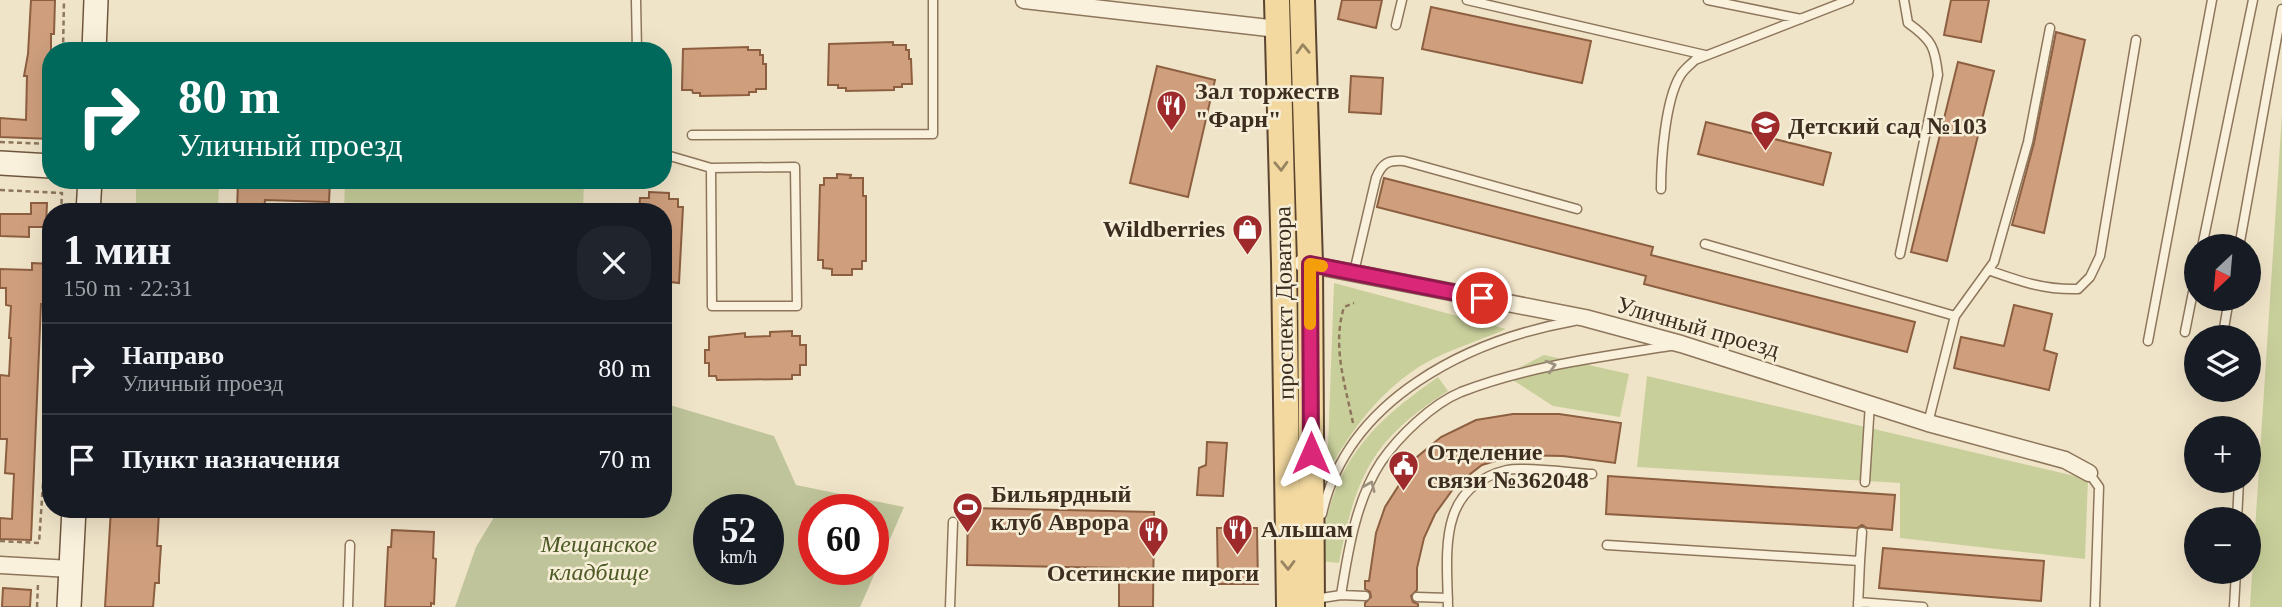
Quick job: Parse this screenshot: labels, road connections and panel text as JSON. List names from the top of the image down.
{
  "streets": {
    "main road": ["проспект Доватора"],
    "street": ["Уличный проезд"]
  },
  "crossings": [
    ["проспект Доватора", "Уличный проезд"]
  ],
  "parks": ["Мещанское кладбище"],
  "places": {
    "restaurant": ["Зал торжеств \"Фарн\"", "Альшам", "Осетинские пироги"],
    "school or university": ["Детский сад №103"],
    "shop": ["Wildberries"],
    "public building": ["Отделение связи №362048"],
    "sports": ["Бильярдный клуб Аврора"]
  },
  "north": "bottom left",
  "page": {
    "turn": ["80 m", "Уличный проезд"],
    "heading": ["1 мин", "150 m · 22:31"],
    "map_buttons": ["+", "−"],
    "list": [
      {
        "name": "Направо",
        "note": "Уличный проезд",
        "value": "80 m"
      },
      {
        "name": "Пункт назначения",
        "value": "70 m"
      }
    ],
    "speed": "52 km/h",
    "limit": "60"
  }
}
